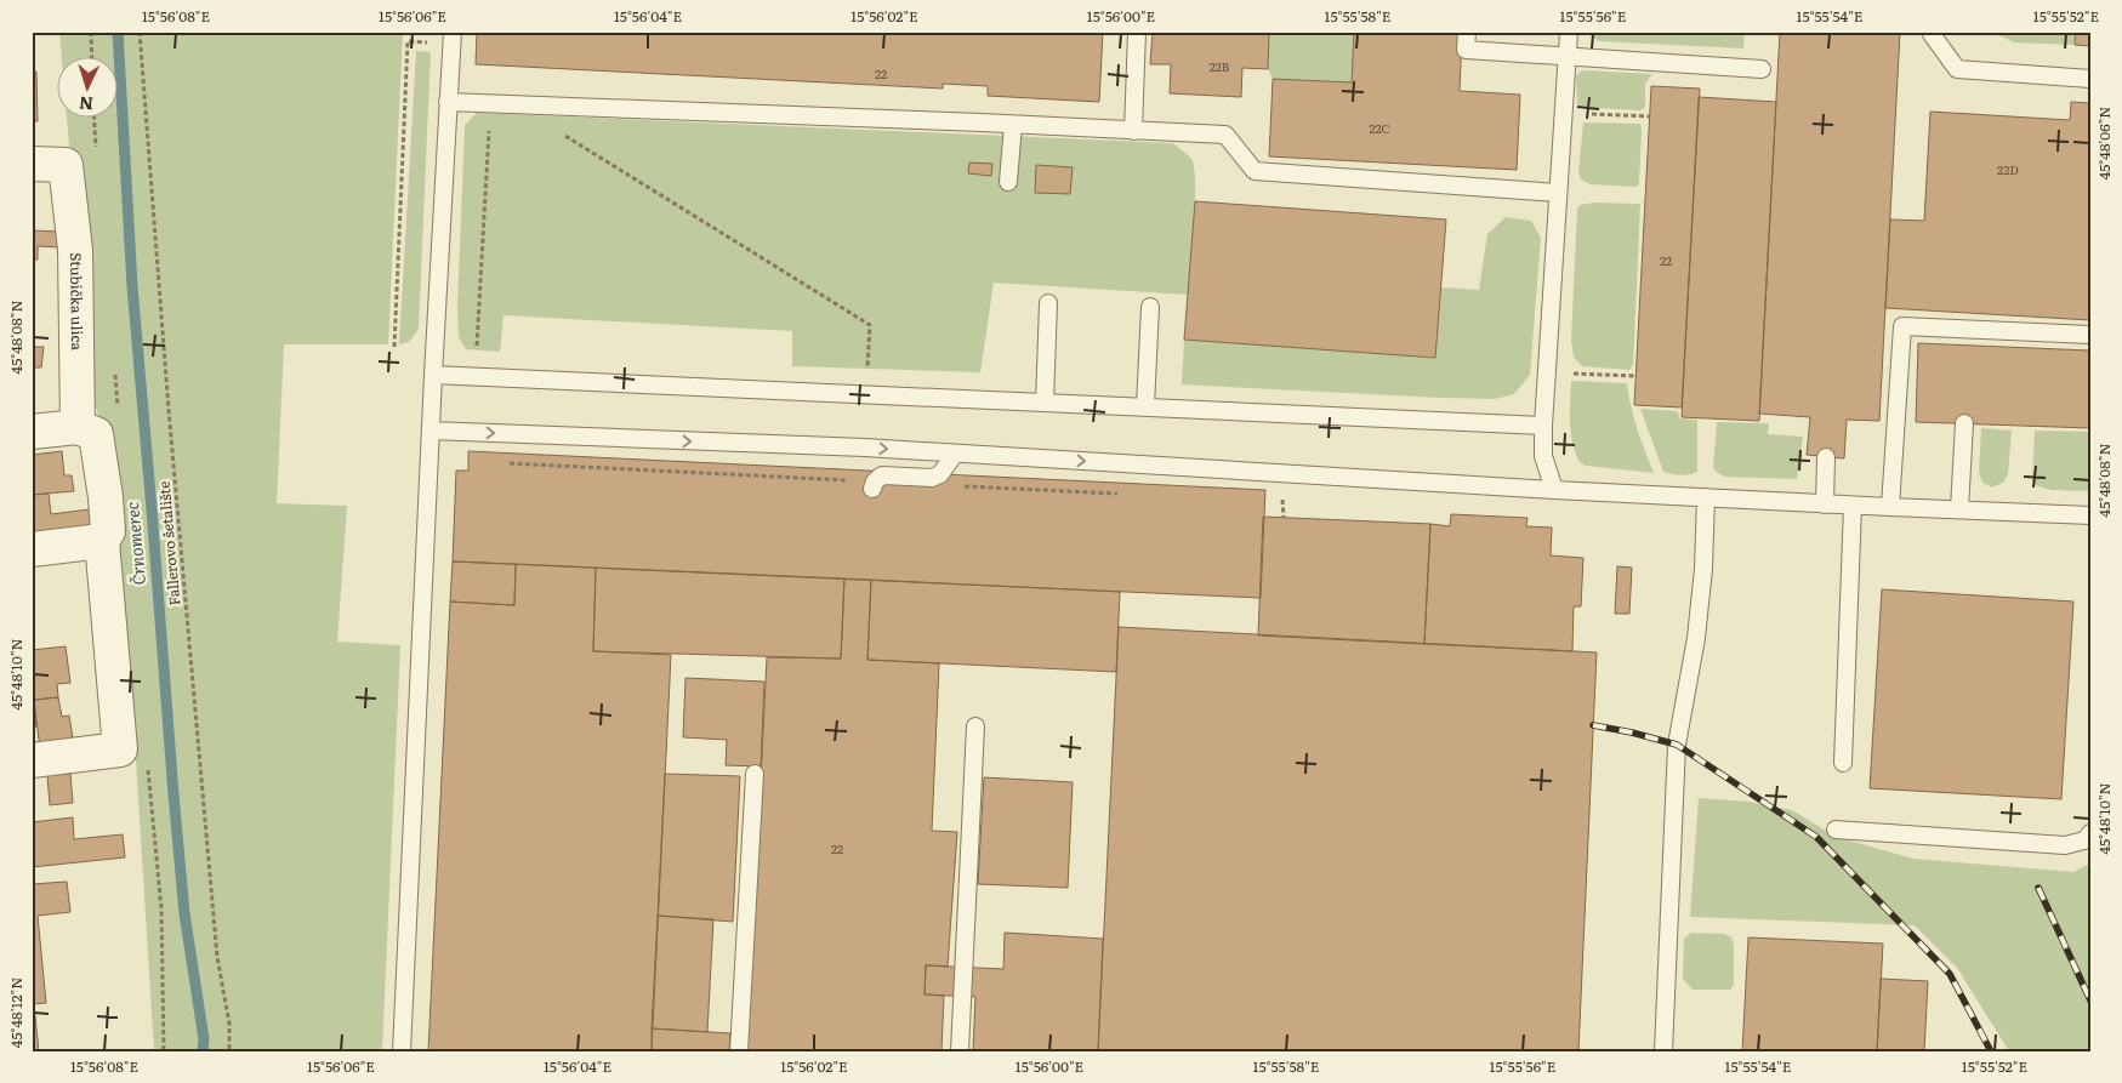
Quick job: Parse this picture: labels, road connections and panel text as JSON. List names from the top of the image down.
{
  "streets": {
    "street": ["Stubička ulica"],
    "path": ["Fallerovo šetalište"]
  },
  "water": ["Črnomerec"],
  "house_numbers": [
    "22B",
    "22",
    "22C",
    "22D",
    "22",
    "22"
  ],
  "north": "bottom",
  "coordinates": [
    "15°56'08\"E",
    "15°56'06\"E",
    "15°56'04\"E",
    "15°56'02\"E",
    "15°56'00\"E",
    "15°55'58\"E",
    "15°55'56\"E",
    "15°55'54\"E",
    "15°55'52\"E",
    "45°48'06\"N",
    "45°48'08\"N",
    "45°48'10\"N",
    "45°48'12\"N"
  ]
}
